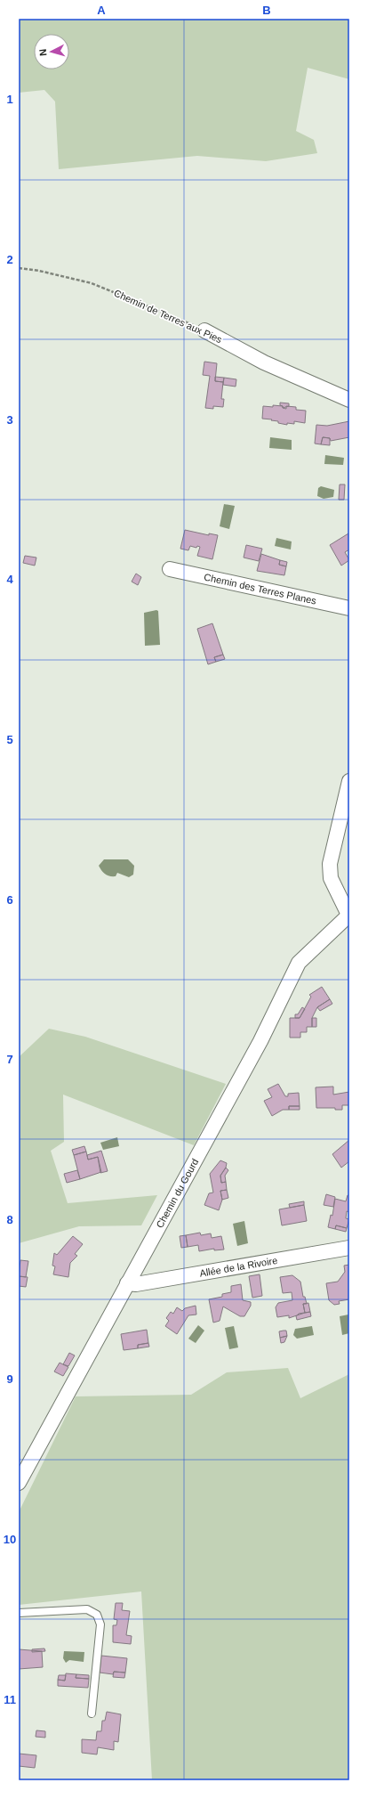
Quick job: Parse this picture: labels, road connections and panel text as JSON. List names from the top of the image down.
{
  "streets": {
    "street": [
      "Chemin de Terres aux Pies",
      "Chemin des Terres Planes",
      "Chemin du Gourd",
      "Allée de la Rivoire"
    ]
  },
  "crossings": [
    ["Chemin du Gourd", "Allée de la Rivoire"]
  ],
  "north": "left",
  "grid": {
    "columns": ["A", "B"],
    "rows": [
      "1",
      "2",
      "3",
      "4",
      "5",
      "6",
      "7",
      "8",
      "9",
      "10",
      "11"
    ]
  }
}
